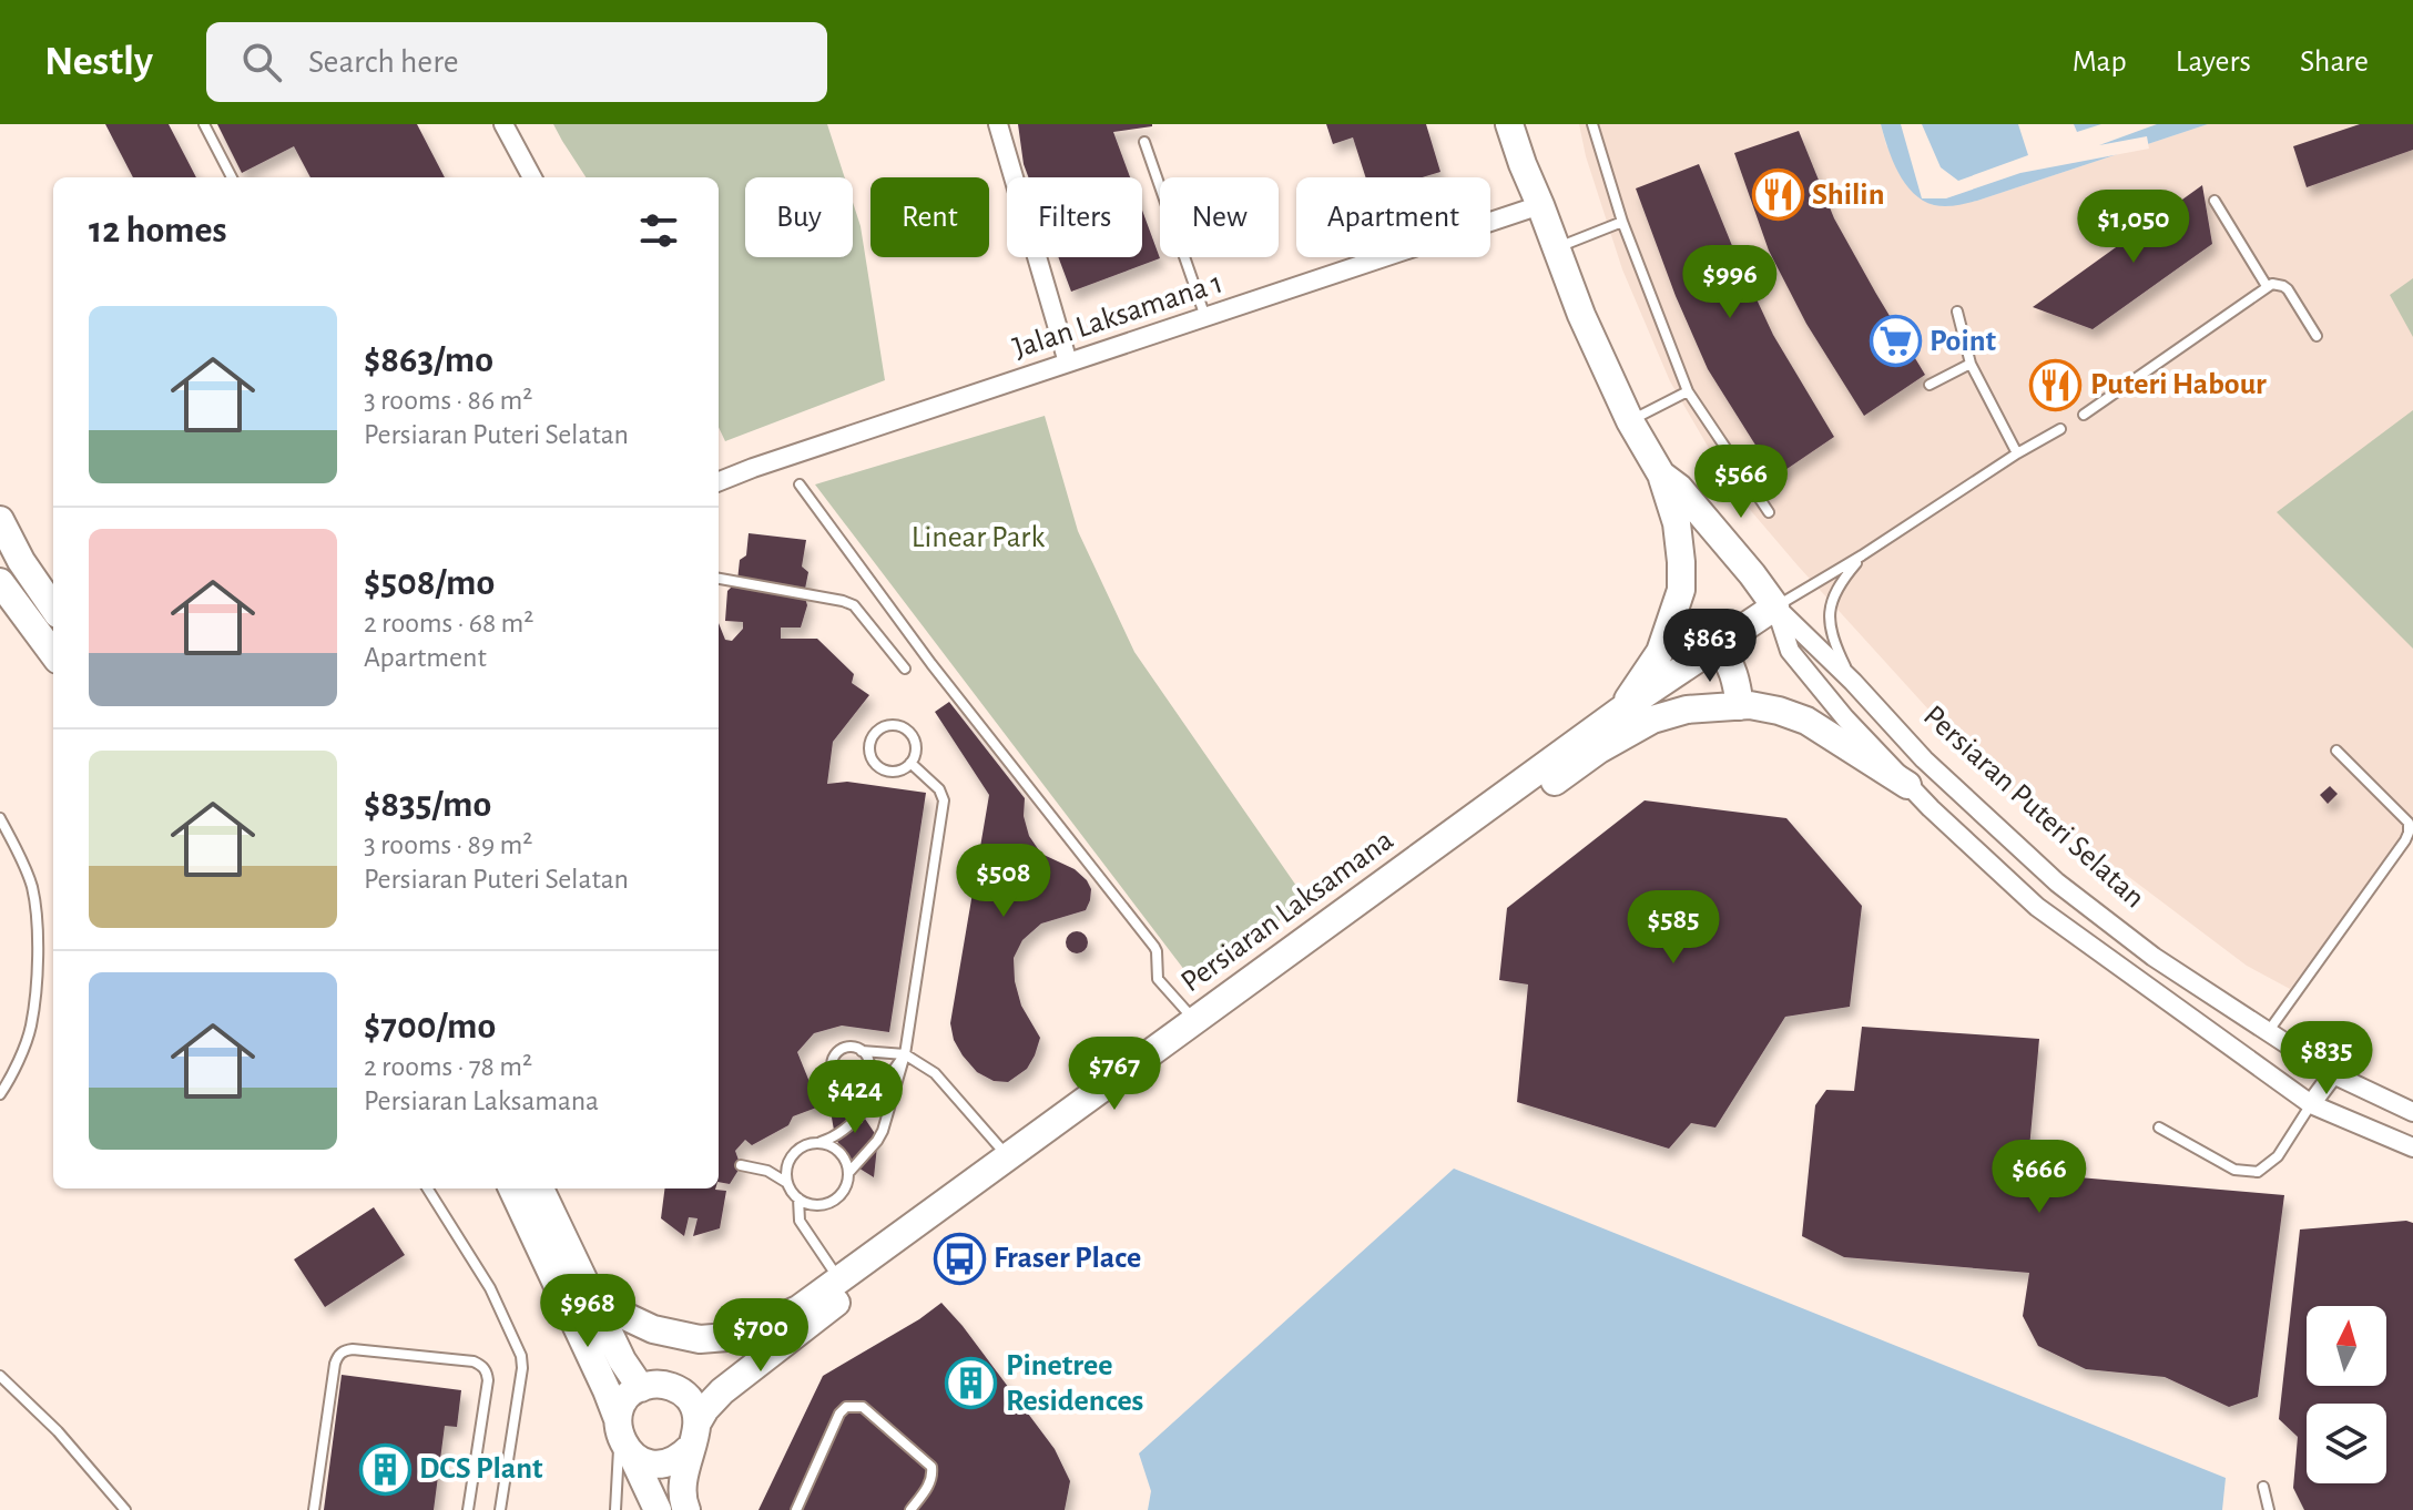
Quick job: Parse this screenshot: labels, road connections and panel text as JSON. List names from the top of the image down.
{
  "streets": {
    "street": ["Jalan Laksamana 1", "Persiaran Puteri Selatan", "Persiaran Laksamana"]
  },
  "crossings": [
    ["Jalan Laksamana 1", "Persiaran Puteri Selatan"],
    ["Persiaran Puteri Selatan", "Persiaran Laksamana"]
  ],
  "parks": ["Linear Park"],
  "places": {
    "restaurant": ["Shilin", "Puteri Habour"],
    "supermarket": ["Point"],
    "bus stop": ["Fraser Place"],
    "building": ["Pinetree Residences", "DCS Plant"]
  },
  "north": "top",
  "page": {
    "header": "Nestly",
    "search": "Search here",
    "nav": ["Map", "Layers", "Share"],
    "chip": [
      "Buy",
      "Rent",
      "Filters",
      "New",
      "Apartment"
    ],
    "heading": "12 homes",
    "price": [
      "$1,050",
      "$996",
      "$566",
      "$863",
      "$508",
      "$585",
      "$835",
      "$767",
      "$424",
      "$666",
      "$968",
      "$700"
    ],
    "list": [
      {
        "name": "$863/mo",
        "note": "3 rooms · 86 m² · Persiaran Puteri Selatan"
      },
      {
        "name": "$508/mo",
        "note": "2 rooms · 68 m² · Apartment"
      },
      {
        "name": "$835/mo",
        "note": "3 rooms · 89 m² · Persiaran Puteri Selatan"
      },
      {
        "name": "$700/mo",
        "note": "2 rooms · 78 m² · Persiaran Laksamana"
      }
    ]
  }
}
